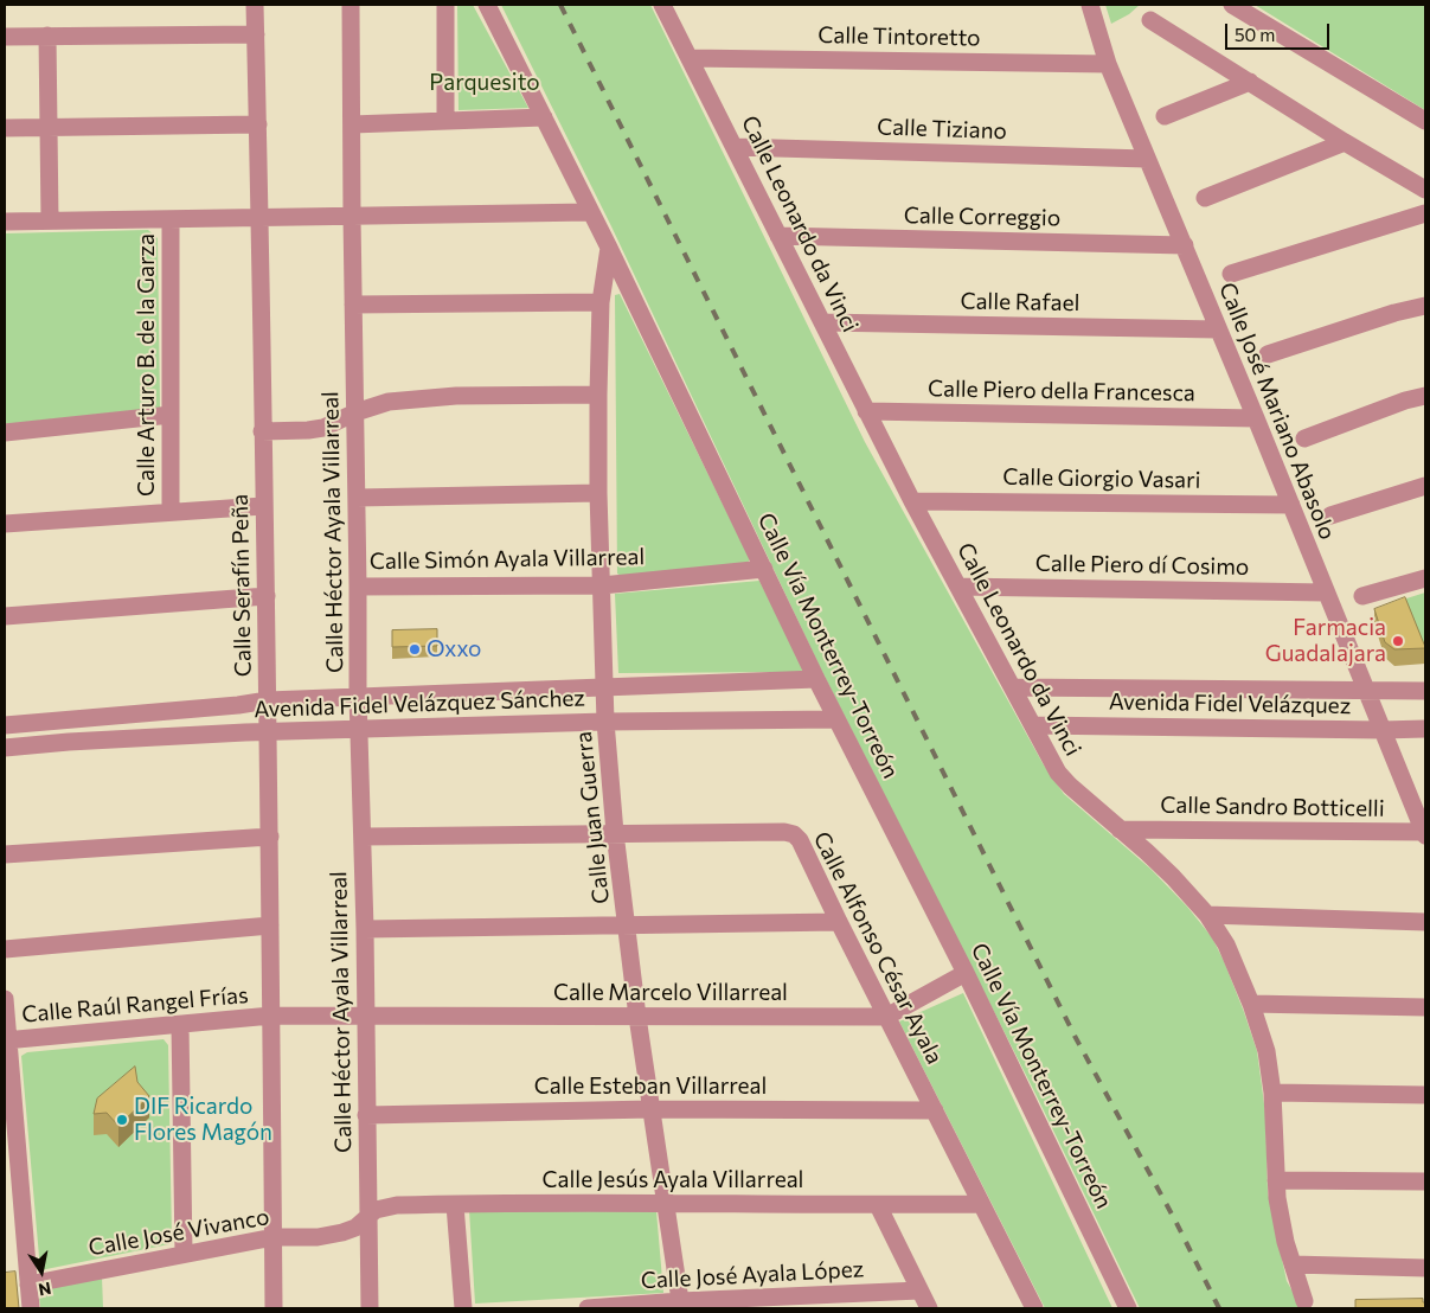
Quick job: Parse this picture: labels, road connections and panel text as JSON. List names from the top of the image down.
{
  "streets": {
    "street": [
      "Calle Tintoretto",
      "Calle Tiziano",
      "Calle Correggio",
      "Calle Leonardo da Vinci",
      "Calle Rafael",
      "Calle Arturo B. de la Garza",
      "Calle Piero della Francesca",
      "Calle José Mariano Abasolo",
      "Calle Giorgio Vasari",
      "Calle Héctor Ayala Villarreal",
      "Calle Simón Ayala Villarreal",
      "Calle Piero dí Cosimo",
      "Calle Serafín Peña",
      "Calle Vía Monterrey-Torreón",
      "Avenida Fidel Velázquez Sánchez",
      "Avenida Fidel Velázquez",
      "Calle Sandro Botticelli",
      "Calle Juan Guerra",
      "Calle Alfonso César Ayala",
      "Calle Marcelo Villarreal",
      "Calle Raúl Rangel Frías",
      "Calle Esteban Villarreal",
      "Calle Jesús Ayala Villarreal",
      "Calle José Vivanco",
      "Calle José Ayala López"
    ]
  },
  "crossings": [
    ["Calle Tintoretto", "Calle Leonardo da Vinci"],
    ["Calle Tintoretto", "Calle José Mariano Abasolo"],
    ["Calle Tiziano", "Calle Leonardo da Vinci"],
    ["Calle Tiziano", "Calle José Mariano Abasolo"],
    ["Calle Correggio", "Calle Leonardo da Vinci"],
    ["Calle Correggio", "Calle José Mariano Abasolo"],
    ["Calle Leonardo da Vinci", "Calle Rafael"],
    ["Calle Leonardo da Vinci", "Calle Piero della Francesca"],
    ["Calle Leonardo da Vinci", "Calle Giorgio Vasari"],
    ["Calle Leonardo da Vinci", "Calle Piero dí Cosimo"],
    ["Calle Leonardo da Vinci", "Avenida Fidel Velázquez"],
    ["Calle Leonardo da Vinci", "Calle Sandro Botticelli"],
    ["Calle Rafael", "Calle José Mariano Abasolo"],
    ["Calle Piero della Francesca", "Calle José Mariano Abasolo"],
    ["Calle José Mariano Abasolo", "Calle Giorgio Vasari"],
    ["Calle José Mariano Abasolo", "Calle Piero dí Cosimo"],
    ["Calle José Mariano Abasolo", "Avenida Fidel Velázquez"],
    ["Calle José Mariano Abasolo", "Calle Sandro Botticelli"],
    ["Calle Héctor Ayala Villarreal", "Calle Simón Ayala Villarreal"],
    ["Calle Héctor Ayala Villarreal", "Avenida Fidel Velázquez Sánchez"],
    ["Calle Héctor Ayala Villarreal", "Calle Alfonso César Ayala"],
    ["Calle Héctor Ayala Villarreal", "Calle Marcelo Villarreal"],
    ["Calle Héctor Ayala Villarreal", "Calle Raúl Rangel Frías"],
    ["Calle Héctor Ayala Villarreal", "Calle Esteban Villarreal"],
    ["Calle Héctor Ayala Villarreal", "Calle Jesús Ayala Villarreal"],
    ["Calle Héctor Ayala Villarreal", "Calle José Vivanco"],
    ["Calle Simón Ayala Villarreal", "Calle Vía Monterrey-Torreón"],
    ["Calle Simón Ayala Villarreal", "Calle Juan Guerra"],
    ["Calle Serafín Peña", "Avenida Fidel Velázquez Sánchez"],
    ["Calle Serafín Peña", "Calle Raúl Rangel Frías"],
    ["Calle Serafín Peña", "Calle José Vivanco"],
    ["Calle Vía Monterrey-Torreón", "Avenida Fidel Velázquez Sánchez"],
    ["Calle Vía Monterrey-Torreón", "Calle Juan Guerra"],
    ["Calle Vía Monterrey-Torreón", "Calle Marcelo Villarreal"],
    ["Avenida Fidel Velázquez Sánchez", "Calle Juan Guerra"],
    ["Calle Juan Guerra", "Calle Alfonso César Ayala"],
    ["Calle Juan Guerra", "Calle Marcelo Villarreal"],
    ["Calle Juan Guerra", "Calle Esteban Villarreal"],
    ["Calle Juan Guerra", "Calle Jesús Ayala Villarreal"],
    ["Calle Juan Guerra", "Calle José Ayala López"],
    ["Calle Alfonso César Ayala", "Calle Marcelo Villarreal"],
    ["Calle Alfonso César Ayala", "Calle Esteban Villarreal"],
    ["Calle Alfonso César Ayala", "Calle Jesús Ayala Villarreal"],
    ["Calle Marcelo Villarreal", "Calle Raúl Rangel Frías"],
    ["Calle Jesús Ayala Villarreal", "Calle José Vivanco"]
  ],
  "parks": ["Parquesito"],
  "places": ["Farmacia Guadalajara", "Oxxo", "DIF Ricardo Flores Magón"],
  "scale_bar": "50 m",
  "north": "bottom"
}
